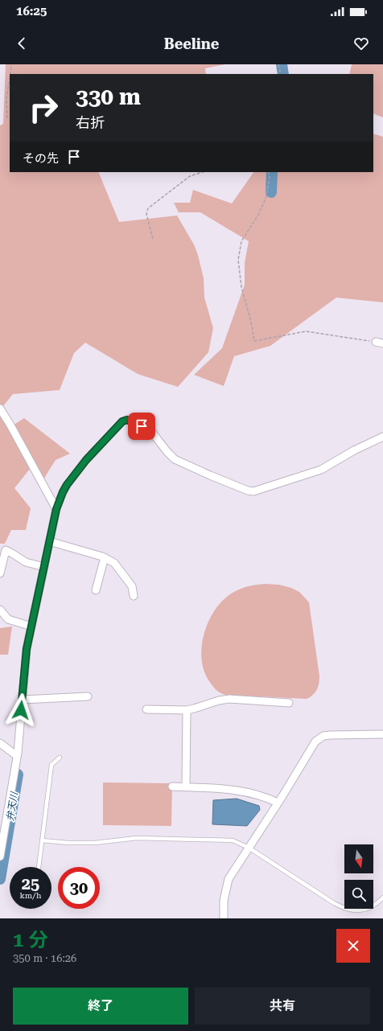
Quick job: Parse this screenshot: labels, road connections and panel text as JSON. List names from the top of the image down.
{
  "water": ["弁天川"],
  "north": "bottom",
  "page": {
    "status": "16:25",
    "header": "Beeline",
    "turn": ["330 m", "右折"],
    "then": "その先",
    "speed": "25 km/h",
    "limit": "30",
    "heading": ["1 分", "350 m · 16:26"],
    "buttons": ["終了", "共有"]
  }
}
